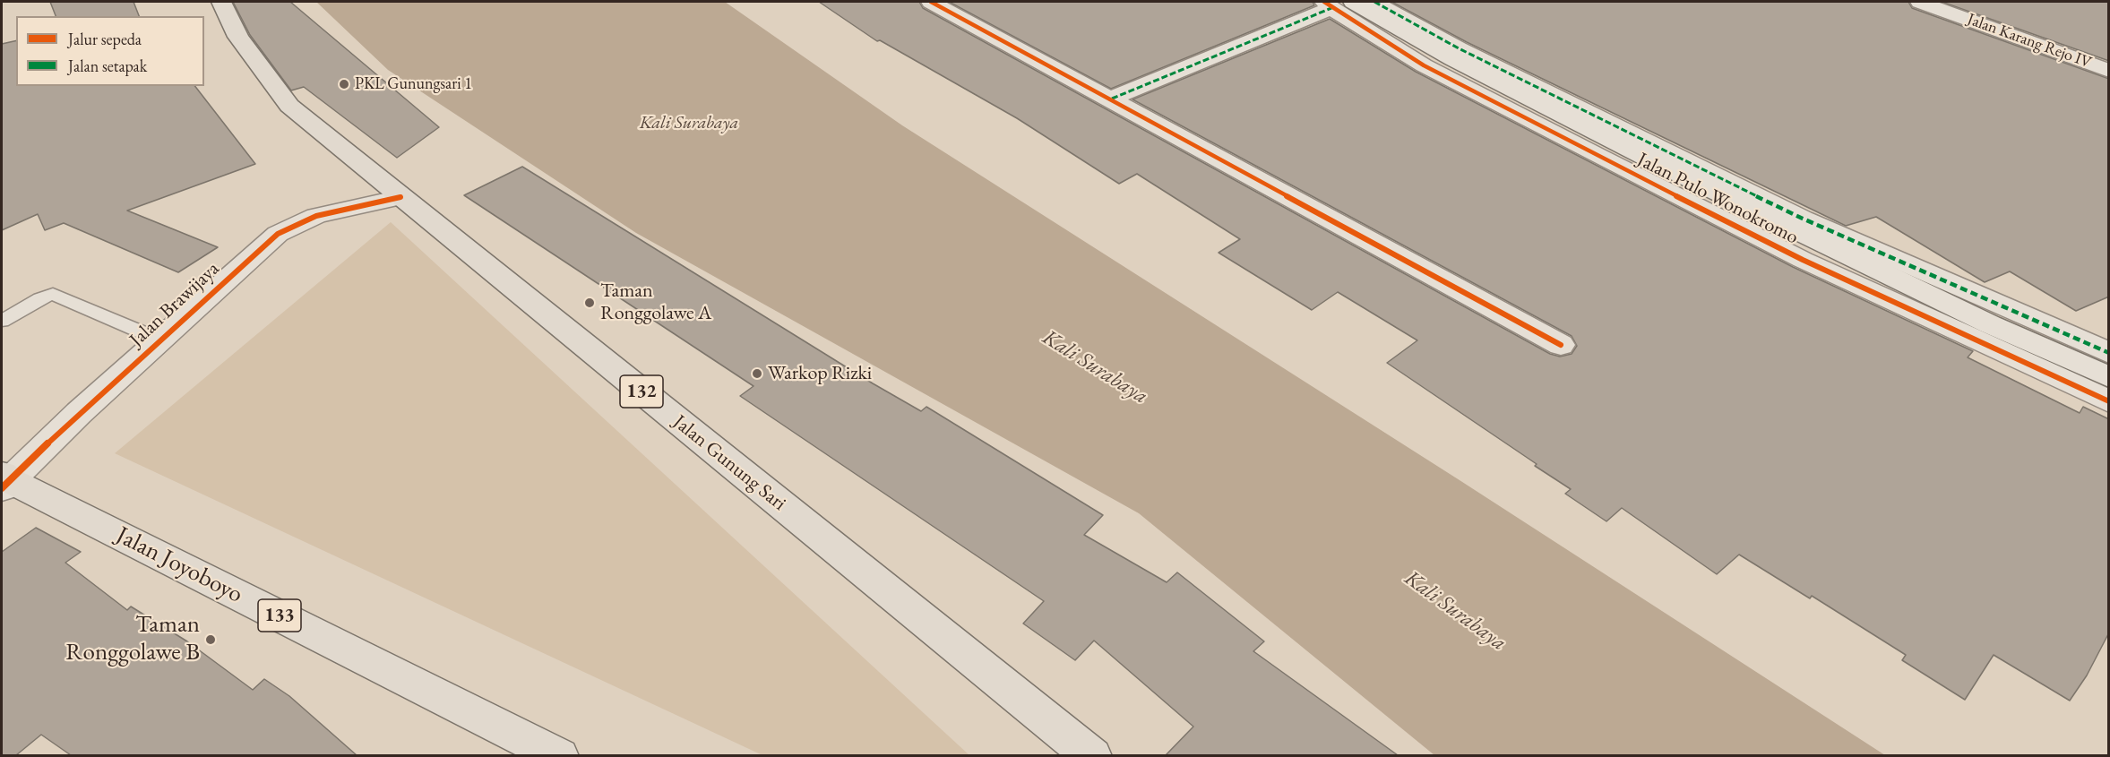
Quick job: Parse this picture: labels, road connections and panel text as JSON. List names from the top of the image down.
{
  "streets": {
    "main road": [
      "132",
      "Jalan Gunung Sari",
      "Jalan Joyoboyo",
      "133"
    ],
    "street": ["Jalan Karang Rejo IV", "Jalan Pulo Wonokromo", "Jalan Brawijaya"]
  },
  "crossings": [
    ["Jalan Brawijaya", "Jalan Gunung Sari"],
    ["Jalan Brawijaya", "Jalan Joyoboyo"]
  ],
  "water": ["Kali Surabaya"],
  "places": [
    "PKL Gunungsari 1",
    "Taman Ronggolawe A",
    "Warkop Rizki",
    "Taman Ronggolawe B"
  ],
  "legend": ["Jalur sepeda", "Jalan setapak"]
}
